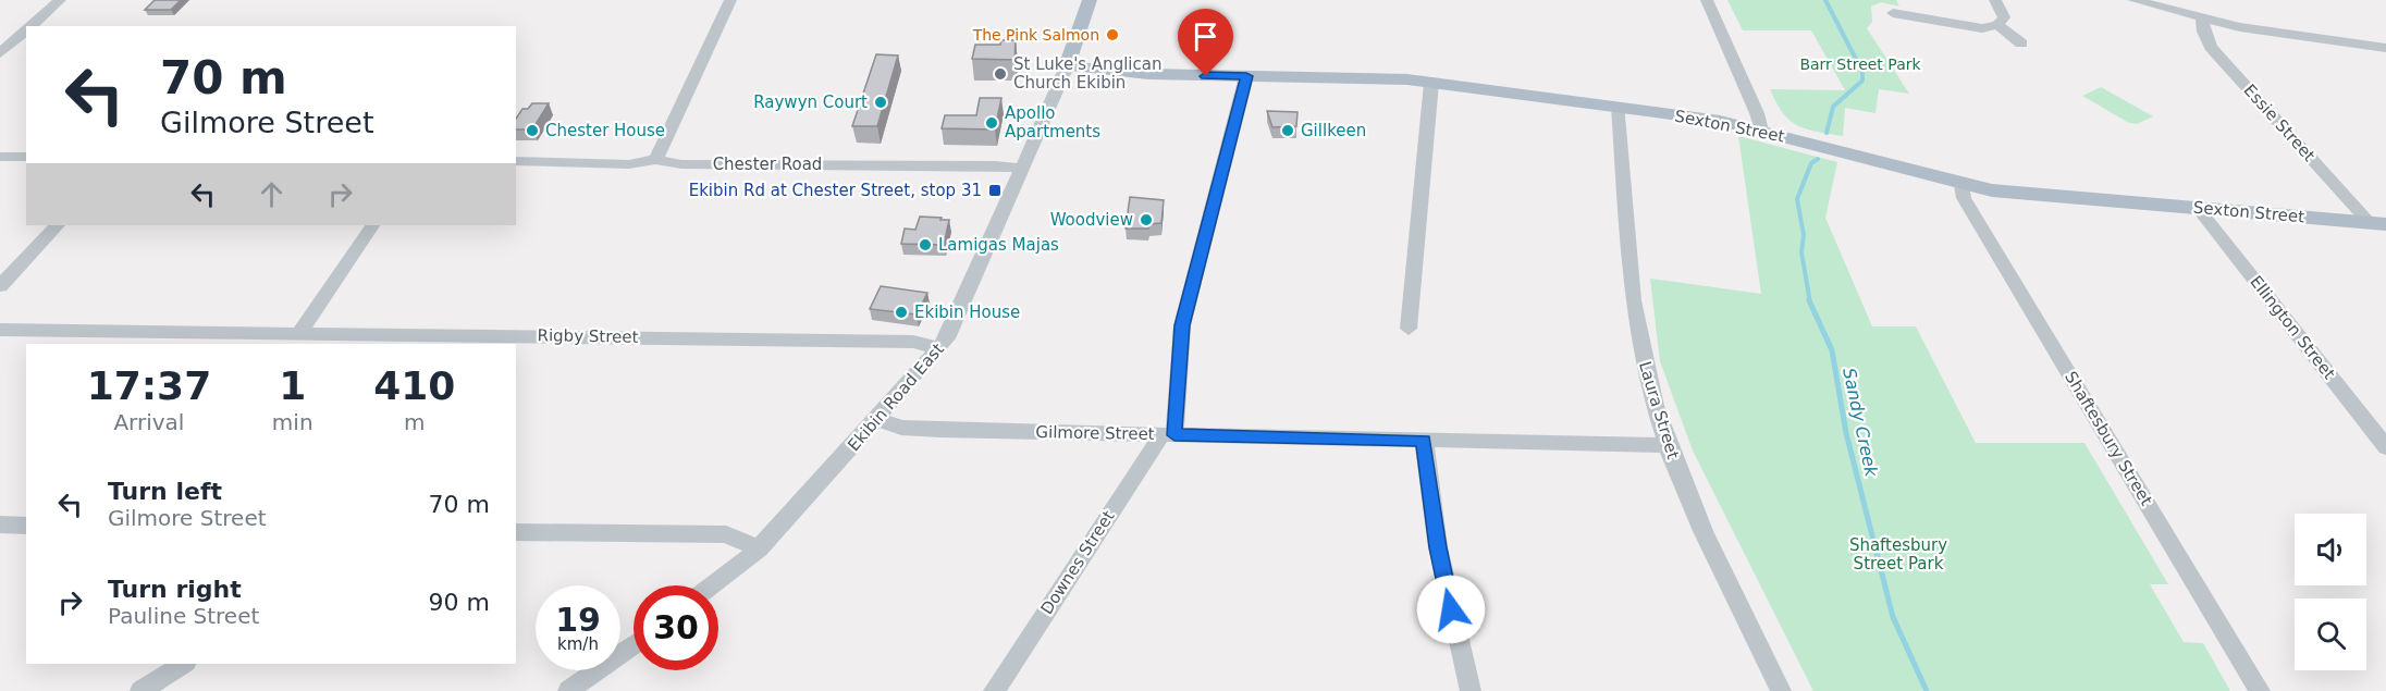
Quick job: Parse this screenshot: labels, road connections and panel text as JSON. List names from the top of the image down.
{
  "streets": {
    "main road": ["Sexton Street", "Ekibin Road East"],
    "street": [
      "Essie Street",
      "Chester Road",
      "Ellington Street",
      "Rigby Street",
      "Laura Street",
      "Gilmore Street",
      "Shaftesbury Street",
      "Downes Street"
    ]
  },
  "crossings": [
    ["Essie Street", "Sexton Street"],
    ["Sexton Street", "Ellington Street"],
    ["Sexton Street", "Ekibin Road East"],
    ["Sexton Street", "Laura Street"],
    ["Sexton Street", "Shaftesbury Street"],
    ["Chester Road", "Ekibin Road East"],
    ["Rigby Street", "Ekibin Road East"],
    ["Ekibin Road East", "Gilmore Street"],
    ["Laura Street", "Gilmore Street"],
    ["Gilmore Street", "Downes Street"]
  ],
  "water": ["Sandy Creek"],
  "parks": ["Barr Street Park", "Shaftesbury Street Park"],
  "places": {
    "other": [
      "The Pink Salmon",
      "St Luke's Anglican Church Ekibin",
      "Raywyn Court",
      "Apollo Apartments",
      "Chester House",
      "Gillkeen",
      "Woodview",
      "Lamigas Majas",
      "Ekibin House"
    ],
    "transit": ["Ekibin Rd at Chester Street, stop 31"]
  },
  "page": {
    "turn": ["70 m", "Gilmore Street"],
    "eta": [
      "17:37",
      "Arrival",
      "1",
      "min",
      "410",
      "m"
    ],
    "list": [
      {
        "name": "Turn left",
        "note": "Gilmore Street",
        "value": "70 m"
      },
      {
        "name": "Turn right",
        "note": "Pauline Street",
        "value": "90 m"
      }
    ],
    "speed": "19 km/h",
    "limit": "30"
  }
}
